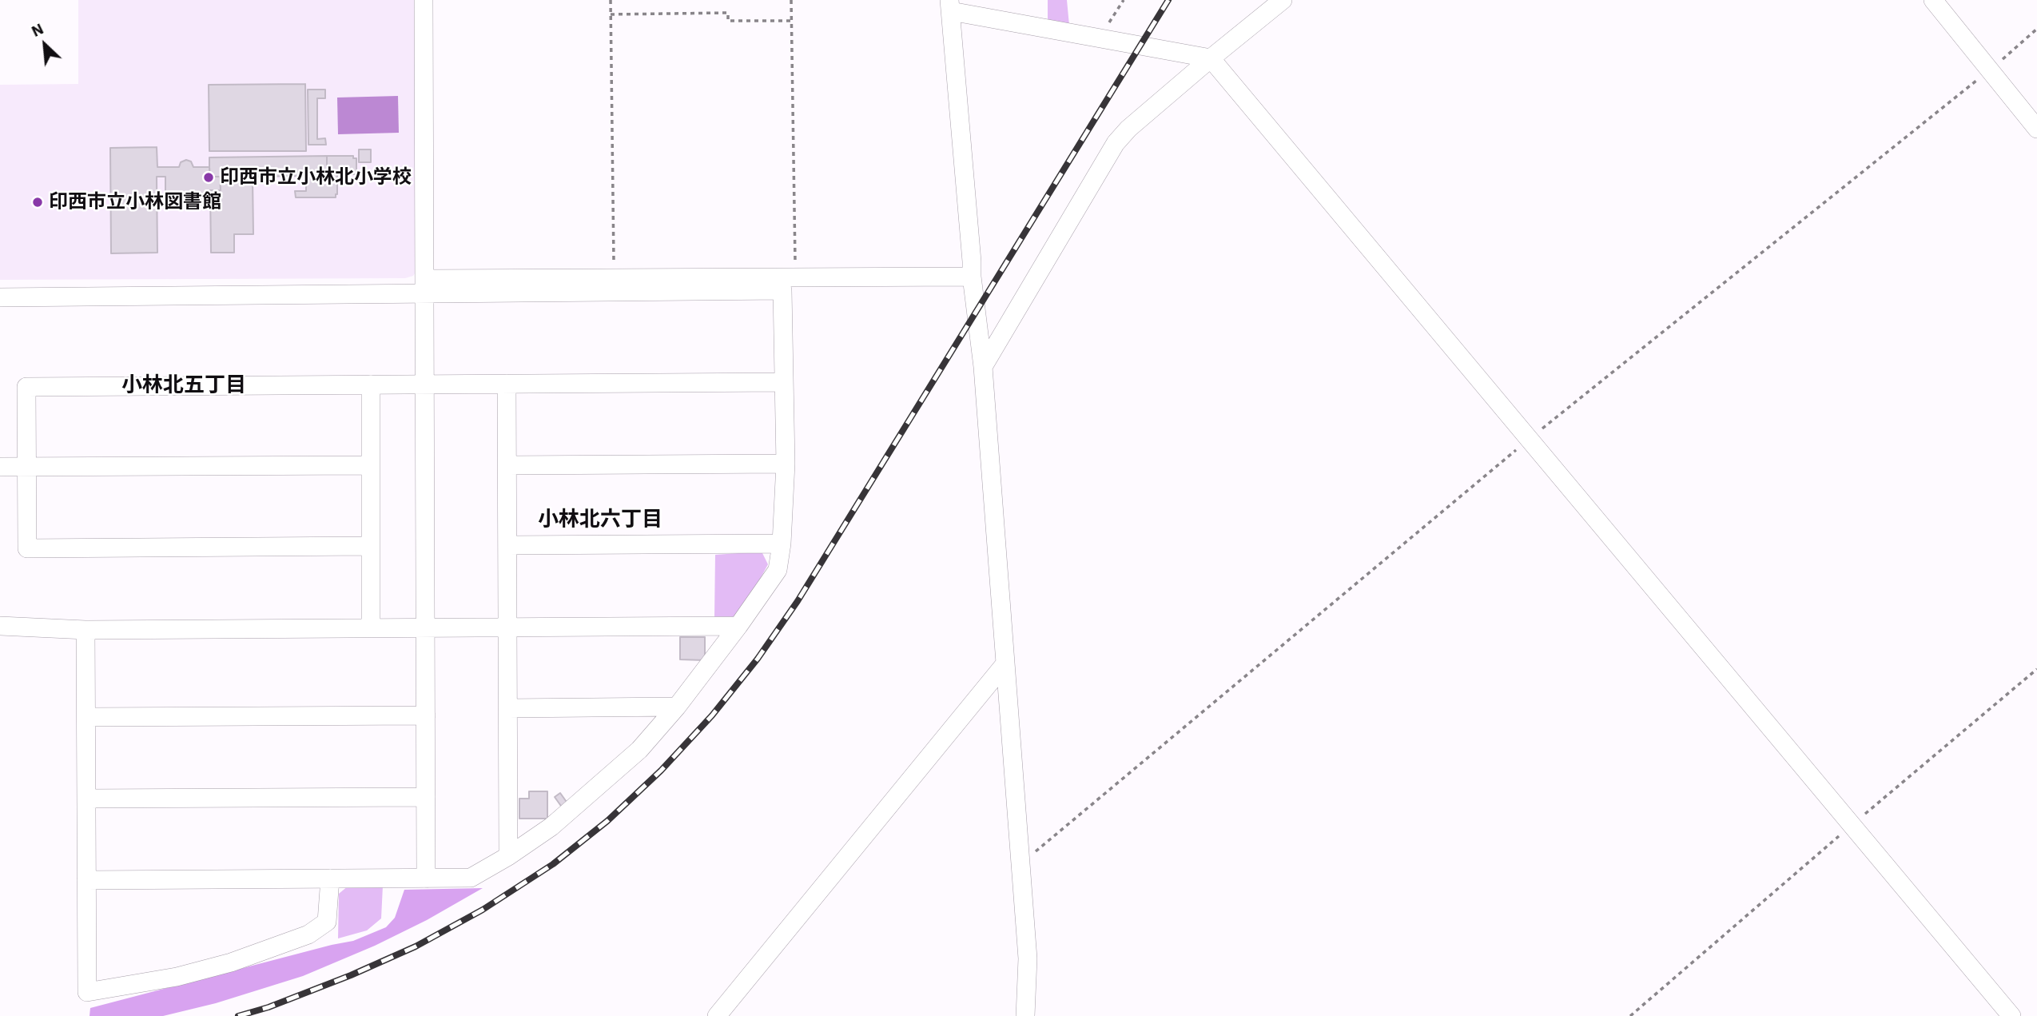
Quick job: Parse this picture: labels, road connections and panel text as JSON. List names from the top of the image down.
{
  "districts": ["小林北五丁目", "小林北六丁目"],
  "places": ["印西市立小林北小学校", "印西市立小林図書館"],
  "north": "top left"
}
